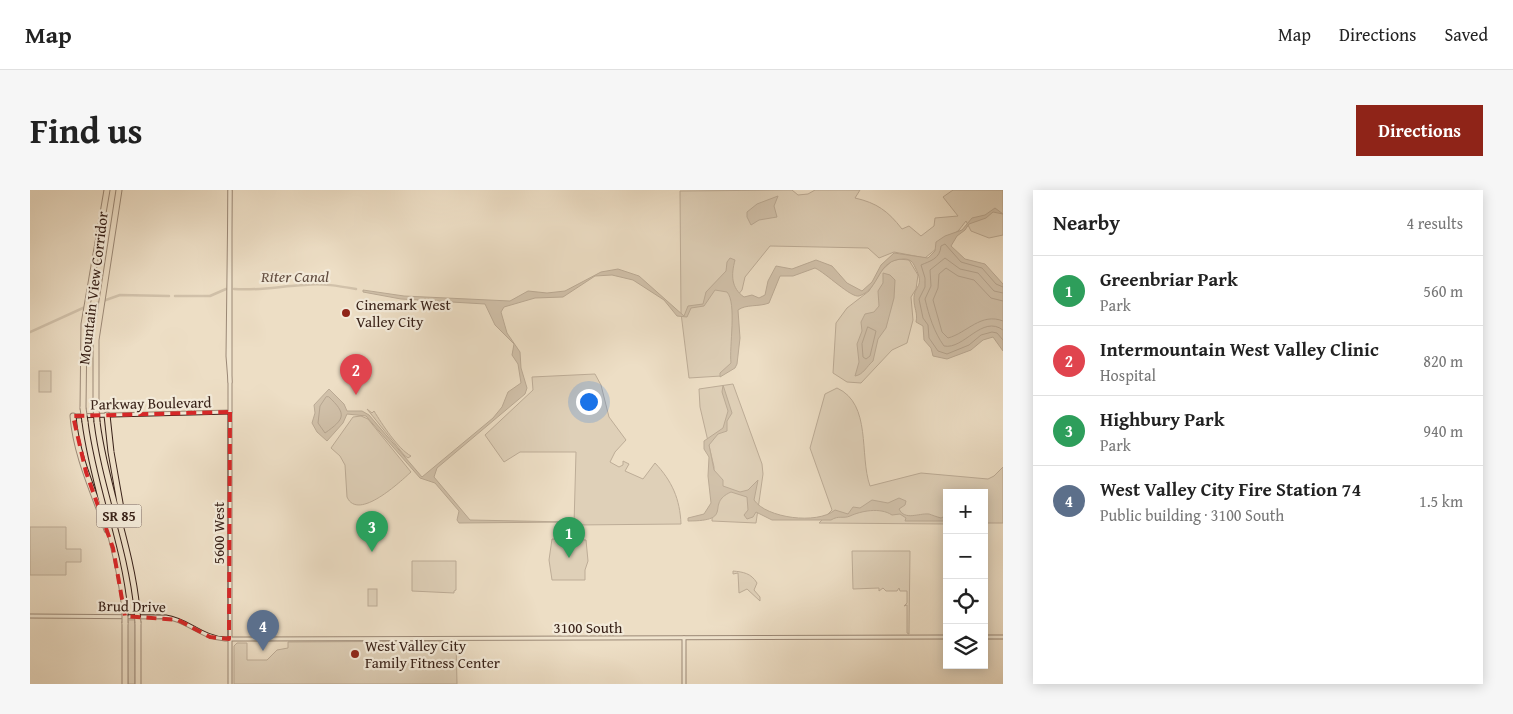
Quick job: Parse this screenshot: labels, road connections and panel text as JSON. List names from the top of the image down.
{
  "streets": {
    "highway": ["Mountain View Corridor", "SR 85"],
    "main road": [
      "Parkway Boulevard",
      "5600 West",
      "Brud Drive",
      "3100 South"
    ]
  },
  "crossings": [
    ["Parkway Boulevard", "5600 West"],
    ["5600 West", "Brud Drive"],
    ["5600 West", "3100 South"],
    ["Brud Drive", "3100 South"]
  ],
  "water": ["Riter Canal"],
  "places": ["Cinemark West Valley City", "West Valley City Family Fitness Center"],
  "page": {
    "header": "Map",
    "nav": ["Map", "Directions", "Saved"],
    "title": "Find us",
    "buttons": "Directions",
    "heading": ["Nearby", "4 results"],
    "list": [
      {
        "mark": "1",
        "name": "Greenbriar Park",
        "note": "Park",
        "value": "560 m"
      },
      {
        "mark": "2",
        "name": "Intermountain West Valley Clinic",
        "note": "Hospital",
        "value": "820 m"
      },
      {
        "mark": "3",
        "name": "Highbury Park",
        "note": "Park",
        "value": "940 m"
      },
      {
        "mark": "4",
        "name": "West Valley City Fire Station 74",
        "note": "Public building · 3100 South",
        "value": "1.5 km"
      }
    ],
    "pins": [
      "2",
      "3",
      "1",
      "4"
    ],
    "map_buttons": ["+", "−"]
  }
}
